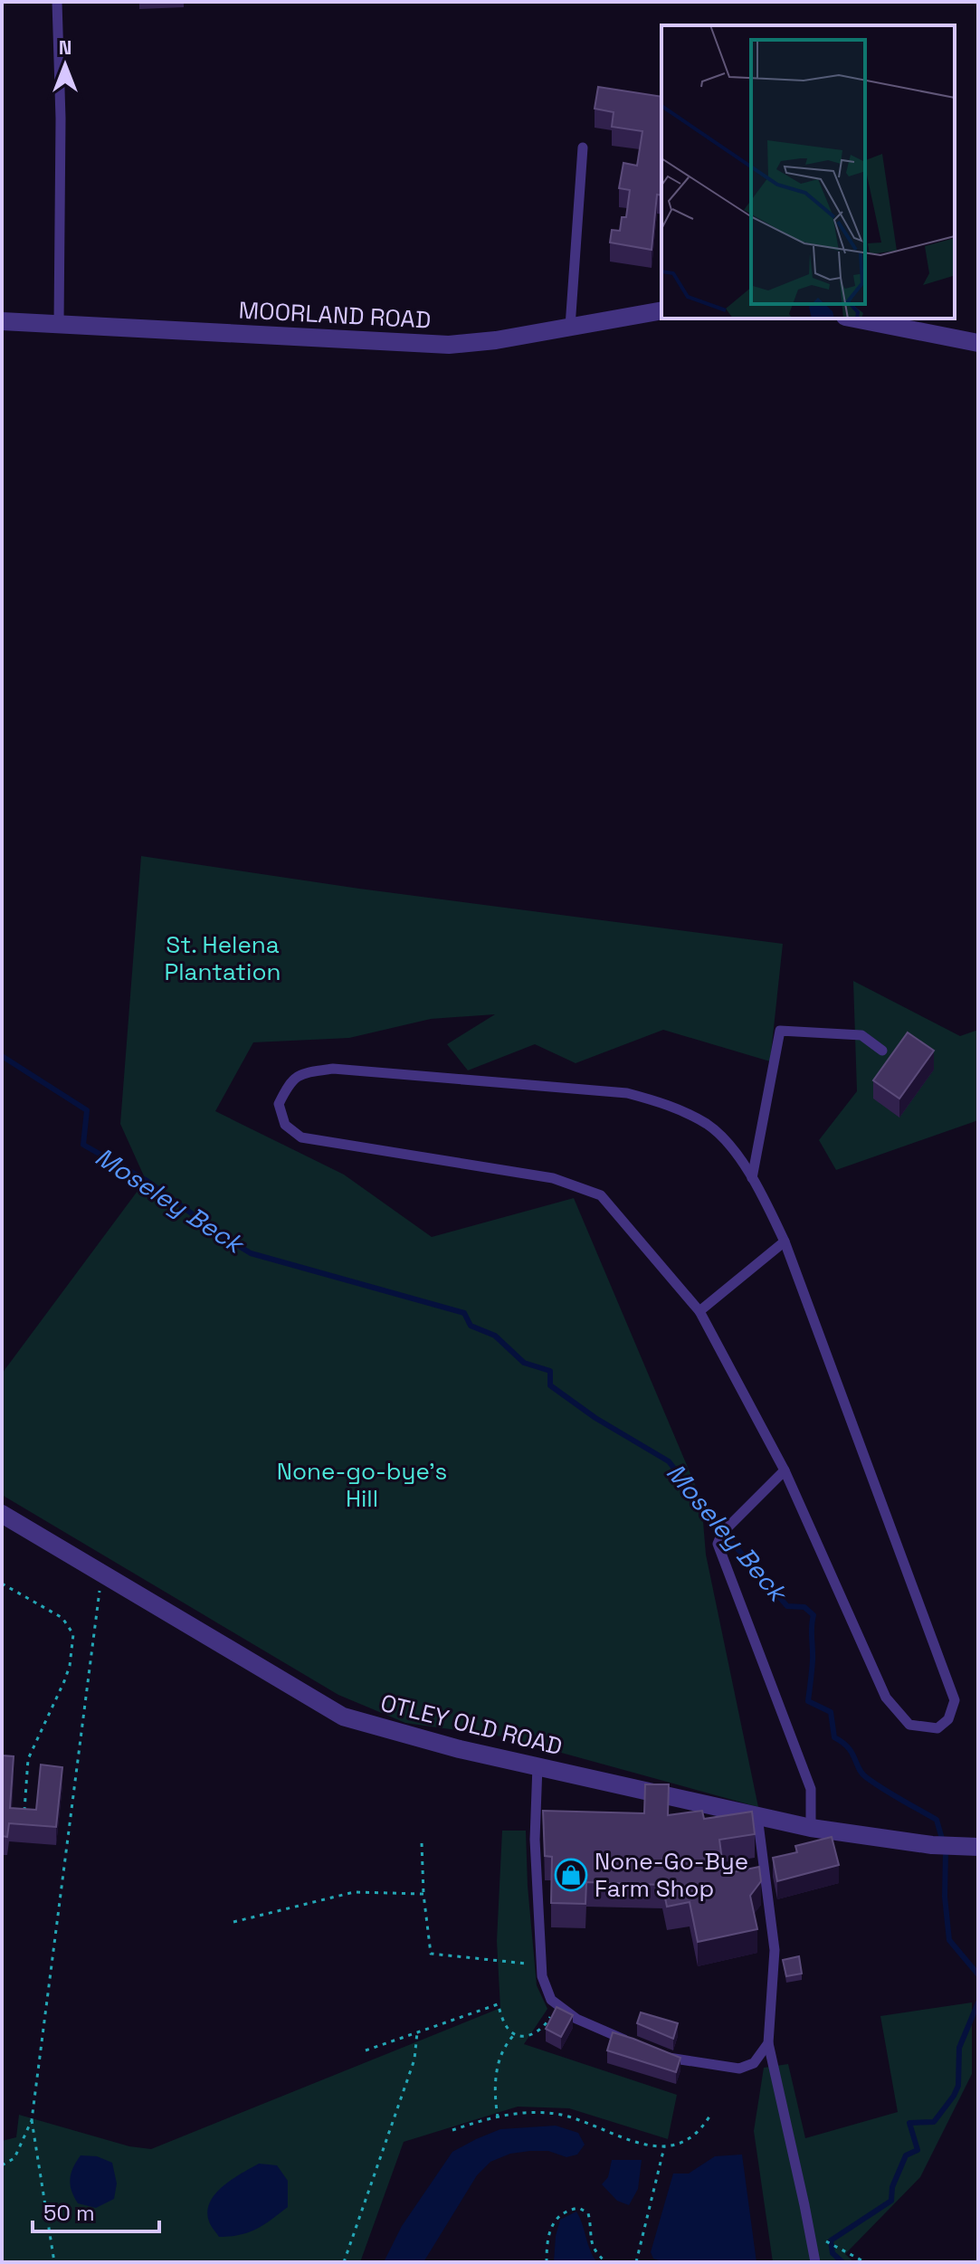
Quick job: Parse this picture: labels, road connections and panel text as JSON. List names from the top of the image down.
{
  "streets": {
    "street": ["MOORLAND ROAD", "OTLEY OLD ROAD"]
  },
  "water": ["Moseley Beck"],
  "parks": ["St. Helena Plantation", "None-go-bye's Hill"],
  "places": {
    "shop": ["None-Go-Bye Farm Shop"]
  },
  "scale_bar": "50 m",
  "north": "top"
}
